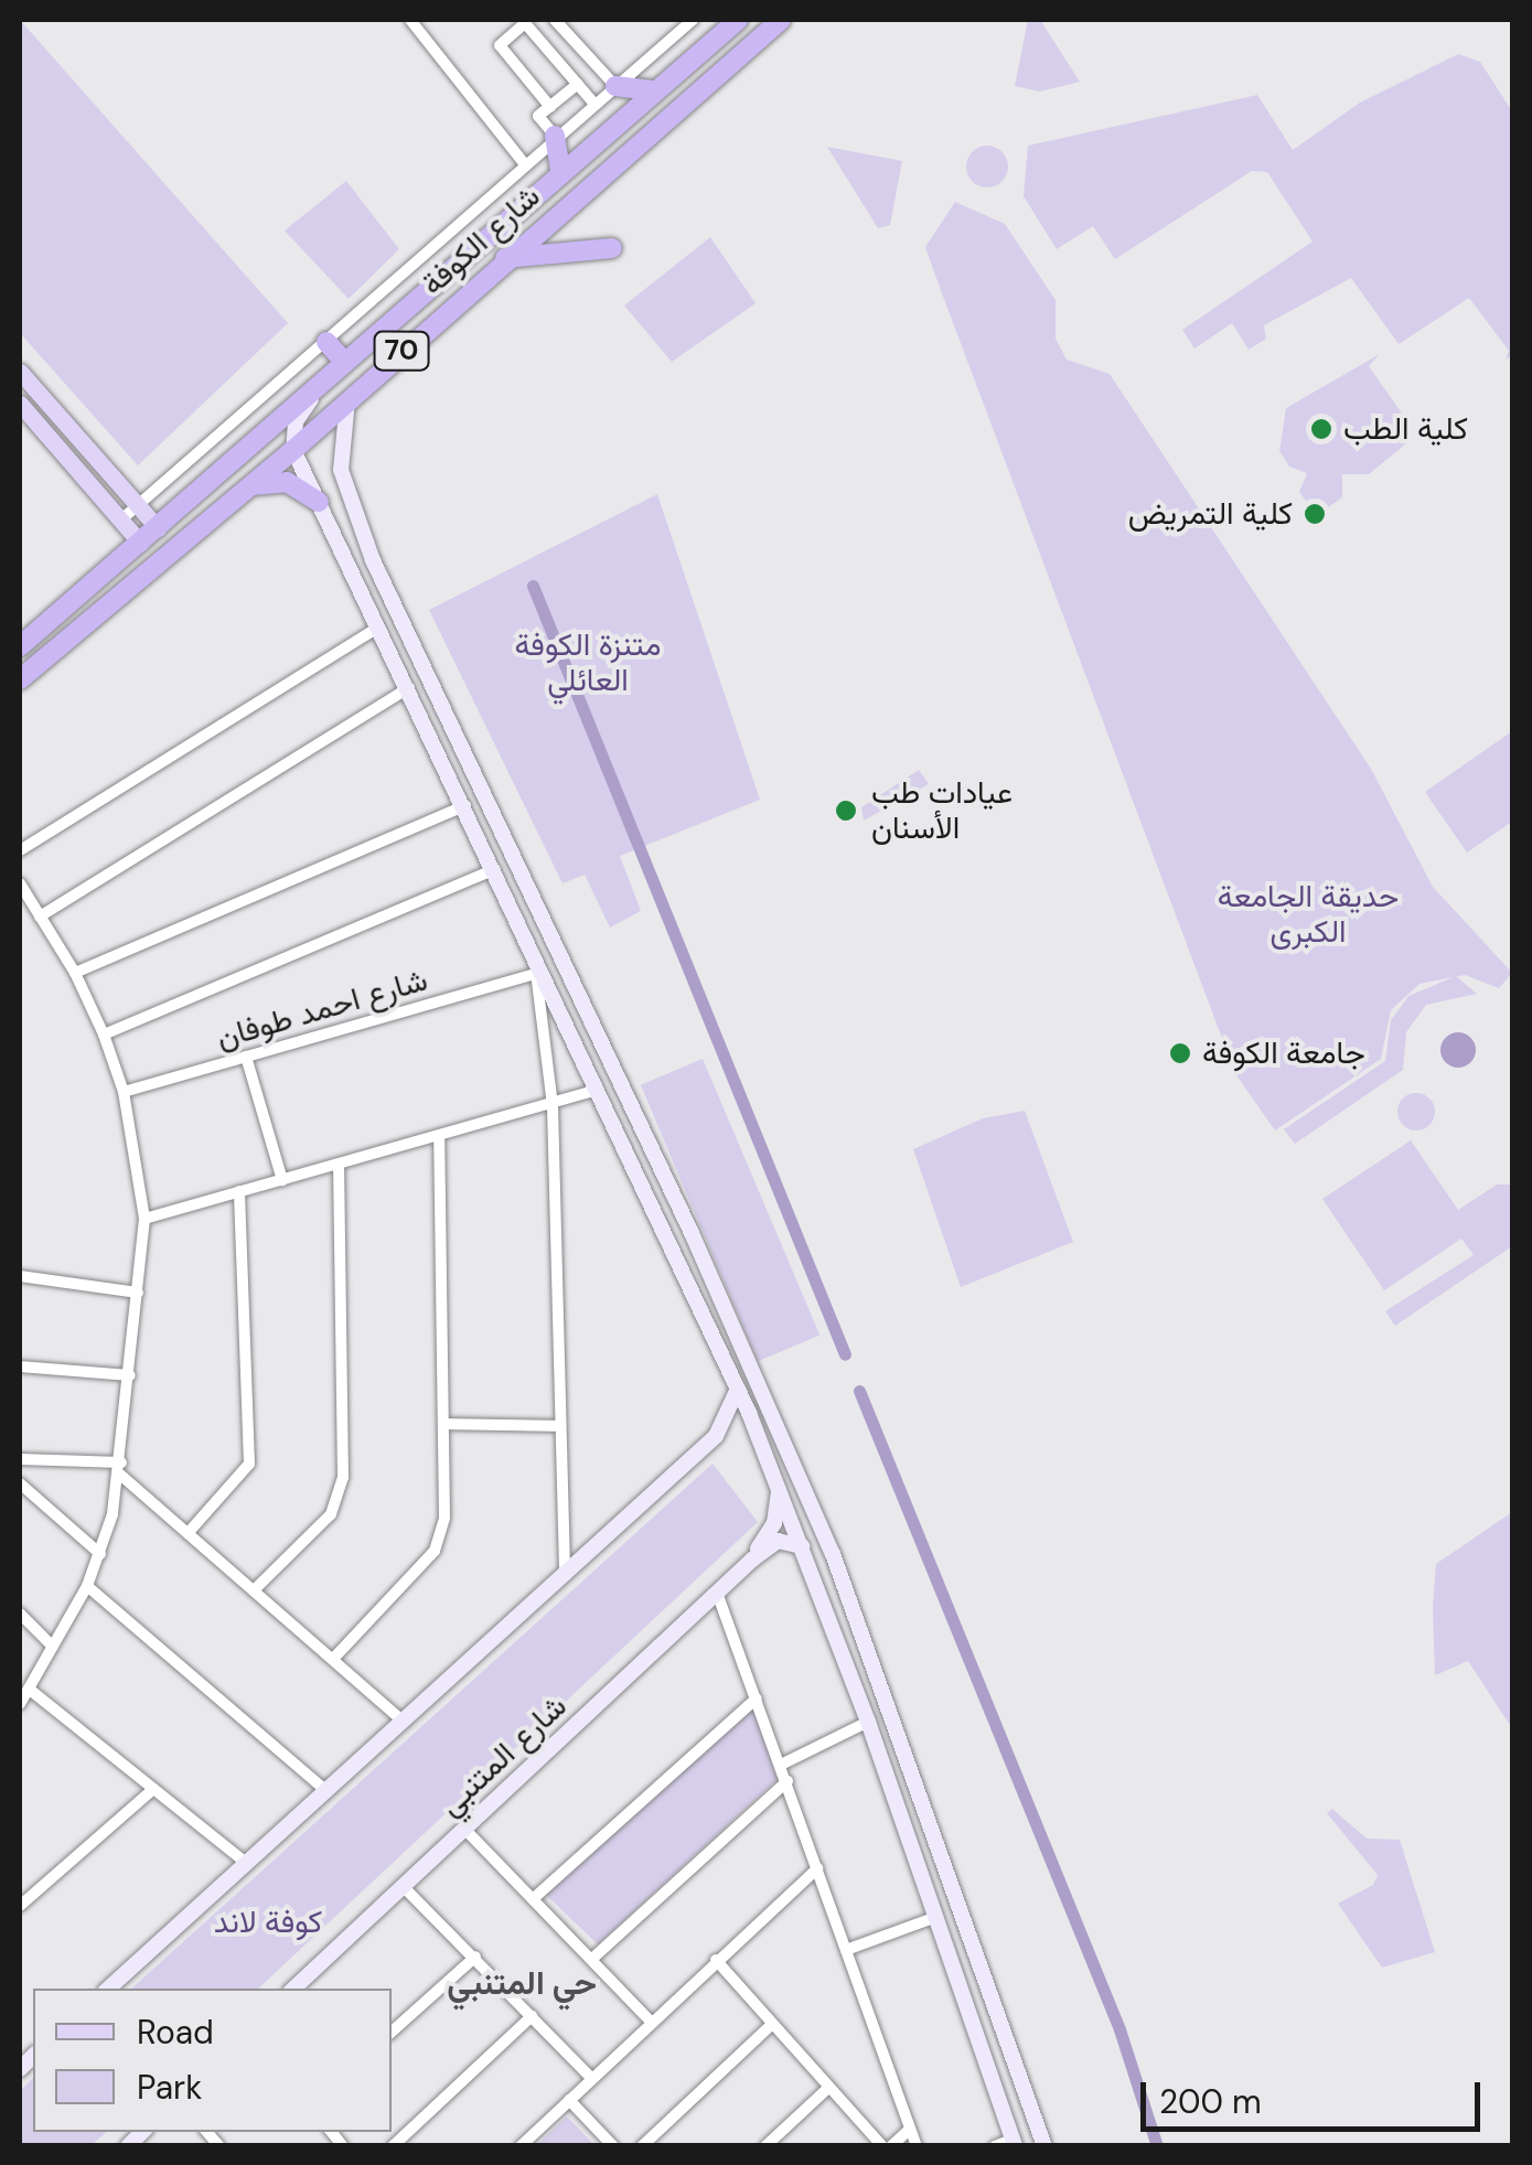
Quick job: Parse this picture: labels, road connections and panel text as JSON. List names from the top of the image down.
{
  "streets": {
    "highway": ["شارع الكوفة", "70"],
    "main road": ["شارع المتنبي"],
    "street": ["شارع احمد طوفان"]
  },
  "districts": ["حي المتنبي"],
  "parks": ["متنزة الكوفة العائلي", "حديقة الجامعة الكبرى", "كوفة لاند"],
  "places": [
    "كلية الطب",
    "كلية التمريض",
    "عيادات طب الأسنان",
    "جامعة الكوفة"
  ],
  "legend": ["Road", "Park"],
  "scale_bar": "200 m"
}
